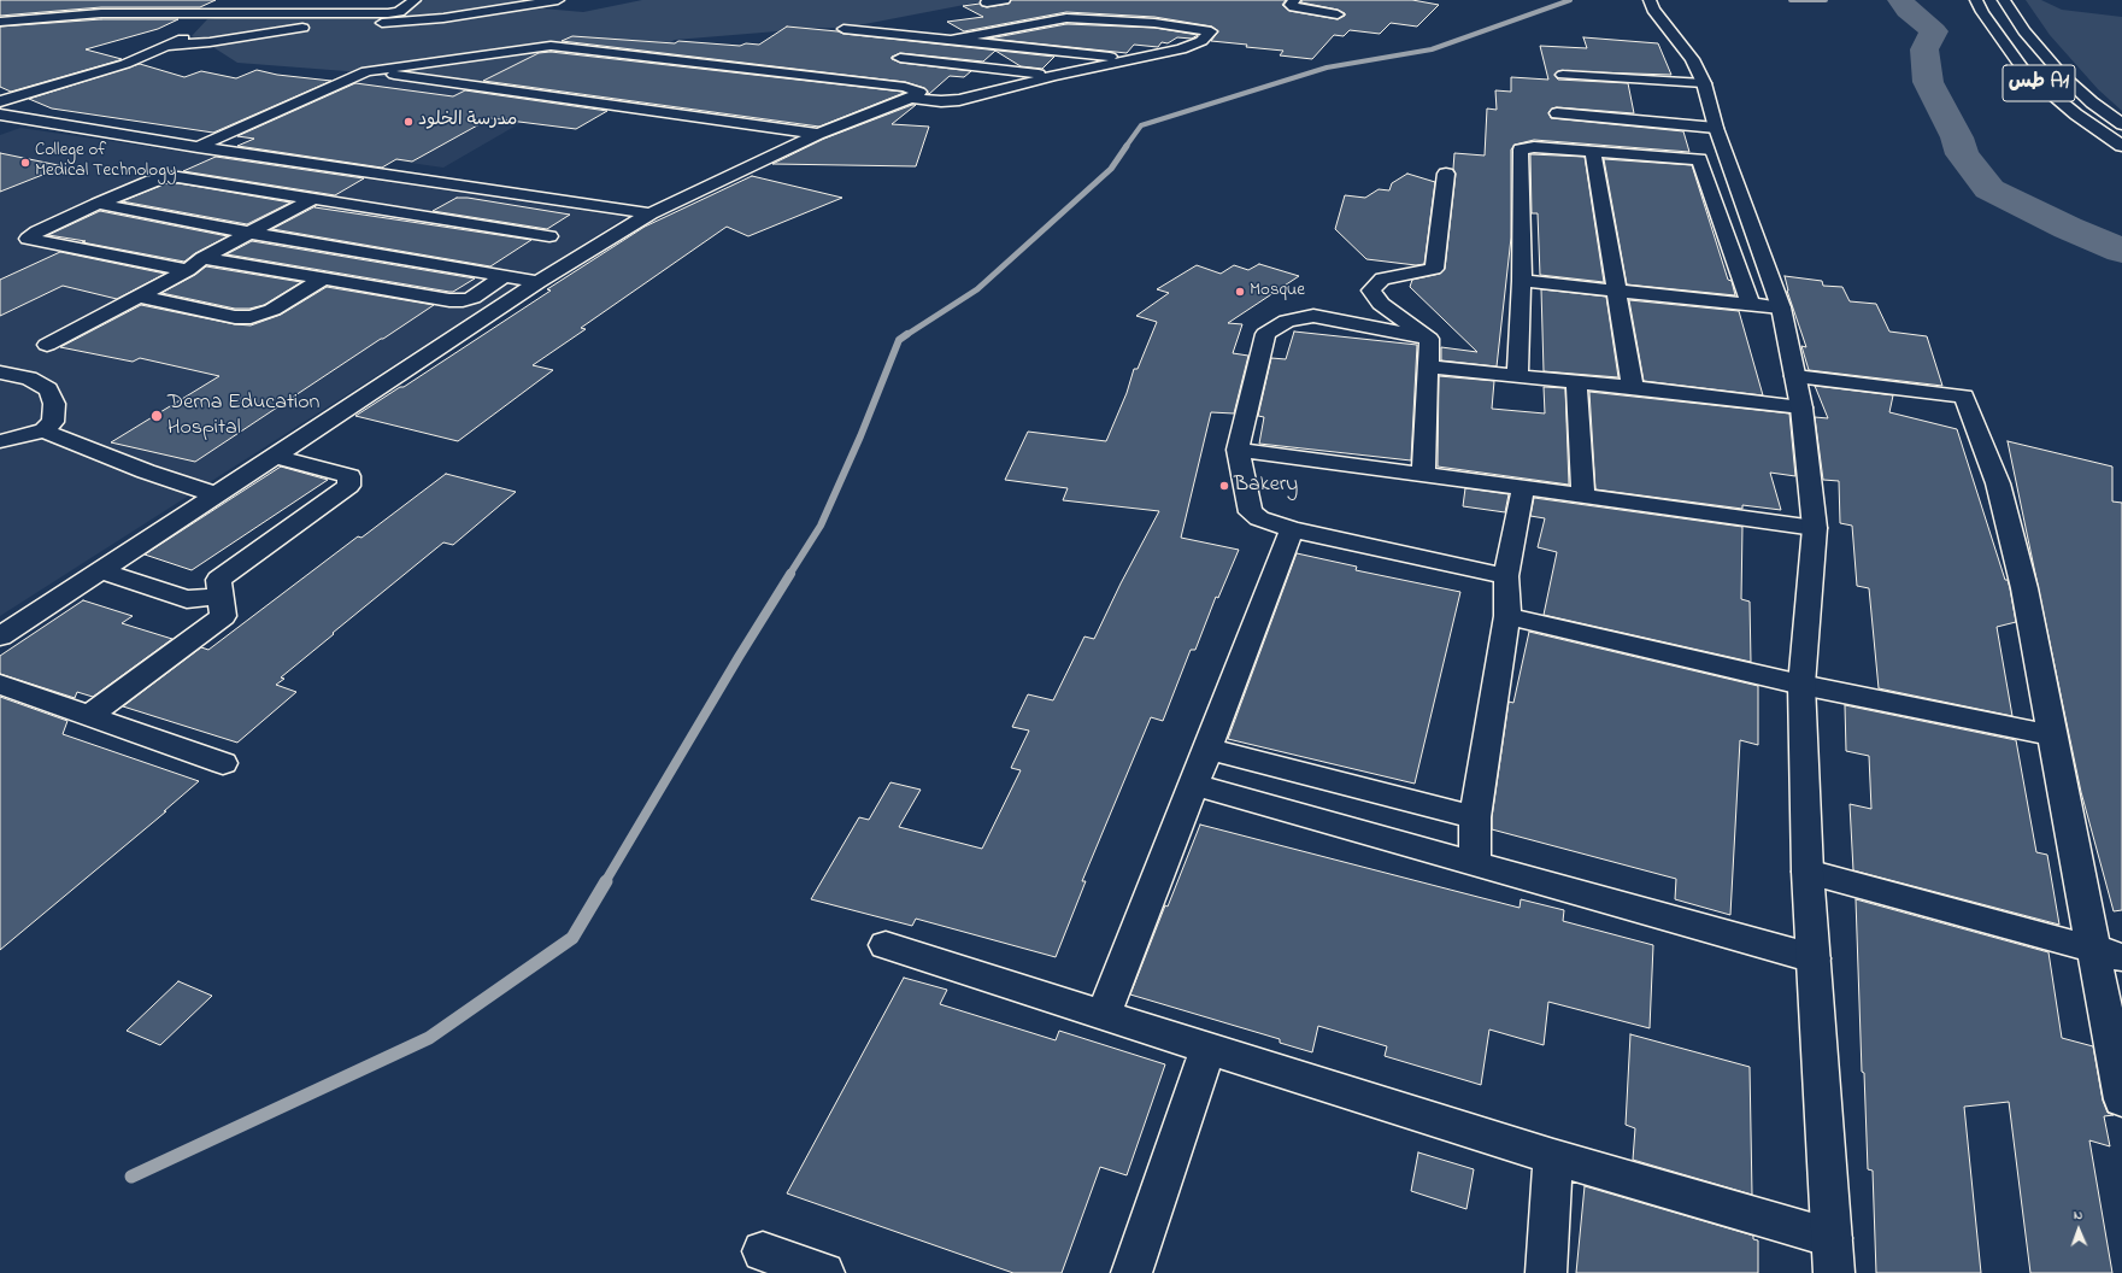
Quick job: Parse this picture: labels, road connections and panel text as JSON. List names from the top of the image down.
{
  "streets": {
    "main road": ["طس A1"]
  },
  "places": [
    "مدرسة الخلود",
    "College of Medical Technology",
    "Mosque",
    "Derna Education Hospital",
    "Bakery"
  ],
  "north": "top"
}
